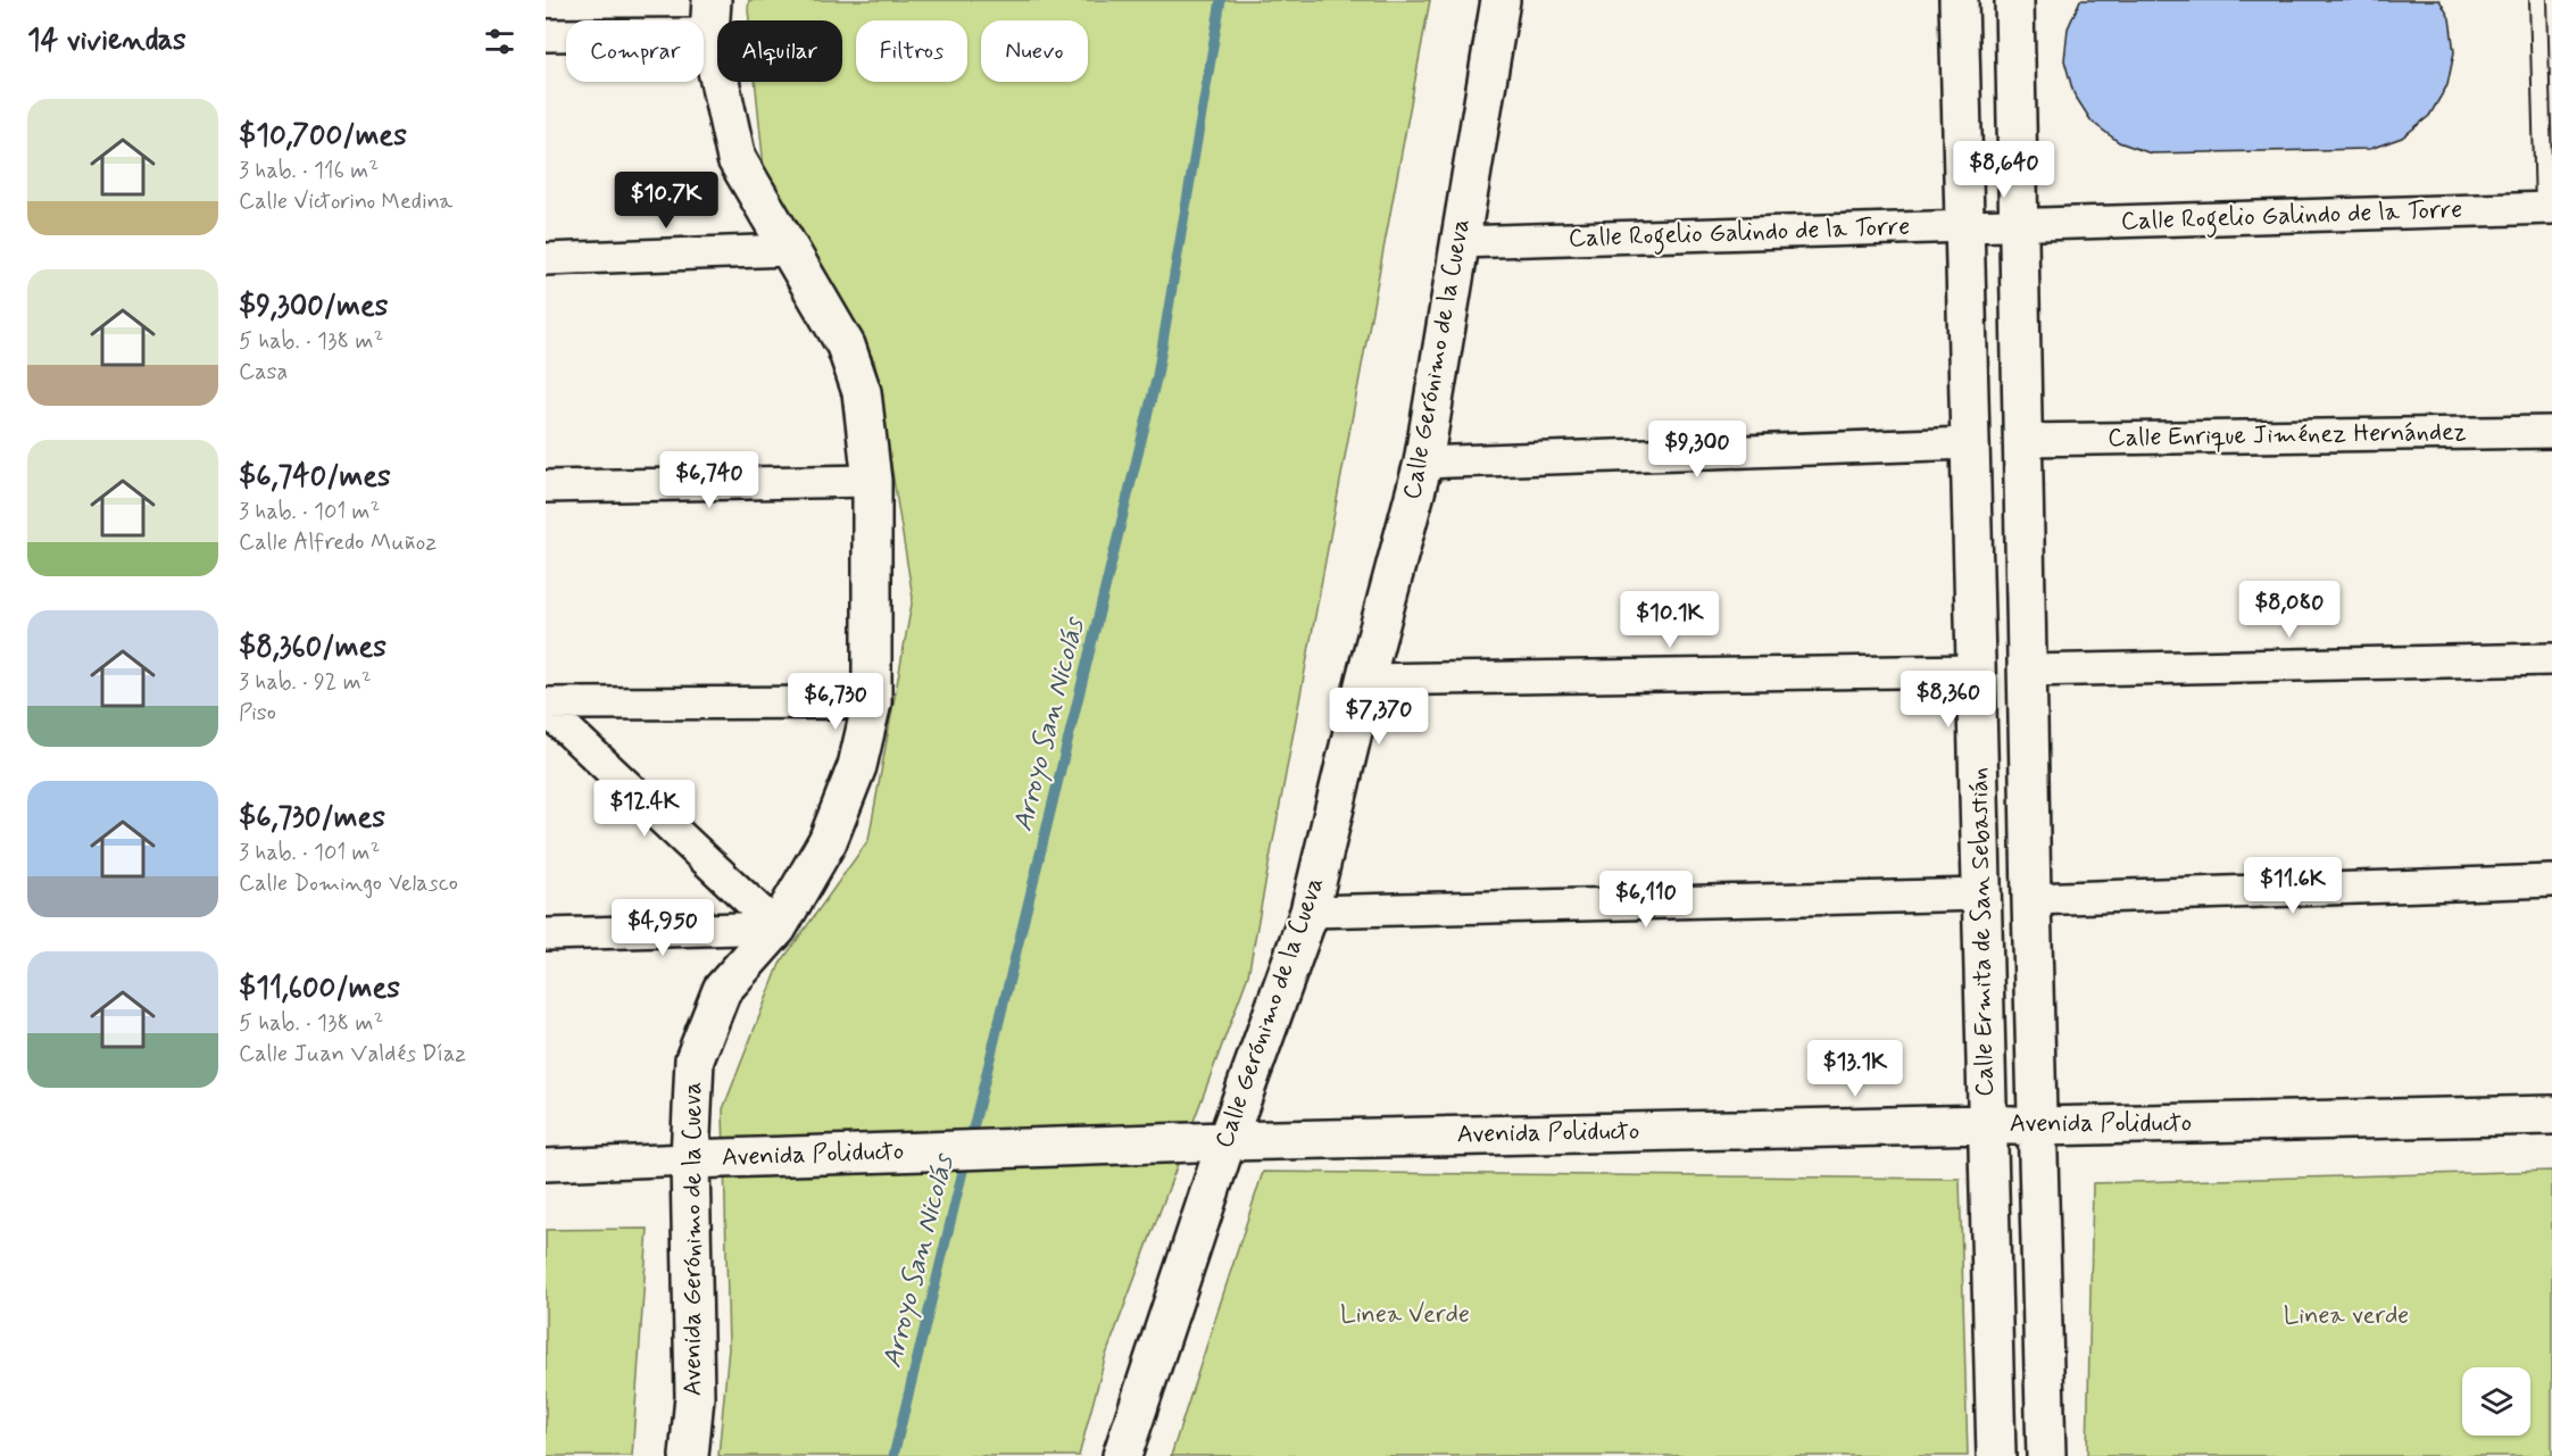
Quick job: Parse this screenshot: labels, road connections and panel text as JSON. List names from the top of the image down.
{
  "streets": {
    "street": [
      "Calle Rogelio Galindo de la Torre",
      "Calle Gerónimo de la Cueva",
      "Calle Enrique Jiménez Hernández",
      "Calle Ermita de San Sebastián",
      "Avenida Poliducto",
      "Avenida Gerónimo de la Cueva"
    ]
  },
  "crossings": [
    ["Calle Rogelio Galindo de la Torre", "Calle Gerónimo de la Cueva"],
    ["Calle Rogelio Galindo de la Torre", "Calle Ermita de San Sebastián"],
    ["Calle Gerónimo de la Cueva", "Avenida Poliducto"],
    ["Calle Enrique Jiménez Hernández", "Calle Ermita de San Sebastián"],
    ["Calle Ermita de San Sebastián", "Avenida Poliducto"],
    ["Avenida Poliducto", "Avenida Gerónimo de la Cueva"]
  ],
  "water": ["Arroyo San Nicolás"],
  "parks": ["Linea Verde", "Linea verde"],
  "page": {
    "heading": "14 viviendas",
    "chip": [
      "Comprar",
      "Alquilar",
      "Filtros",
      "Nuevo"
    ],
    "list": [
      {
        "name": "$10,700/mes",
        "note": "3 hab. · 116 m² · Calle Victorino Medina"
      },
      {
        "name": "$9,300/mes",
        "note": "5 hab. · 138 m² · Casa"
      },
      {
        "name": "$6,740/mes",
        "note": "3 hab. · 101 m² · Calle Alfredo Muñoz"
      },
      {
        "name": "$8,360/mes",
        "note": "3 hab. · 92 m² · Piso"
      },
      {
        "name": "$6,730/mes",
        "note": "3 hab. · 101 m² · Calle Domingo Velasco"
      },
      {
        "name": "$11,600/mes",
        "note": "5 hab. · 138 m² · Calle Juan Valdés Díaz"
      }
    ],
    "price": [
      "$8,640",
      "$10.7K",
      "$9,300",
      "$6,740",
      "$8,080",
      "$10.1K",
      "$8,360",
      "$6,730",
      "$7,370",
      "$12.4K",
      "$11.6K",
      "$6,110",
      "$4,950",
      "$13.1K"
    ]
  }
}
